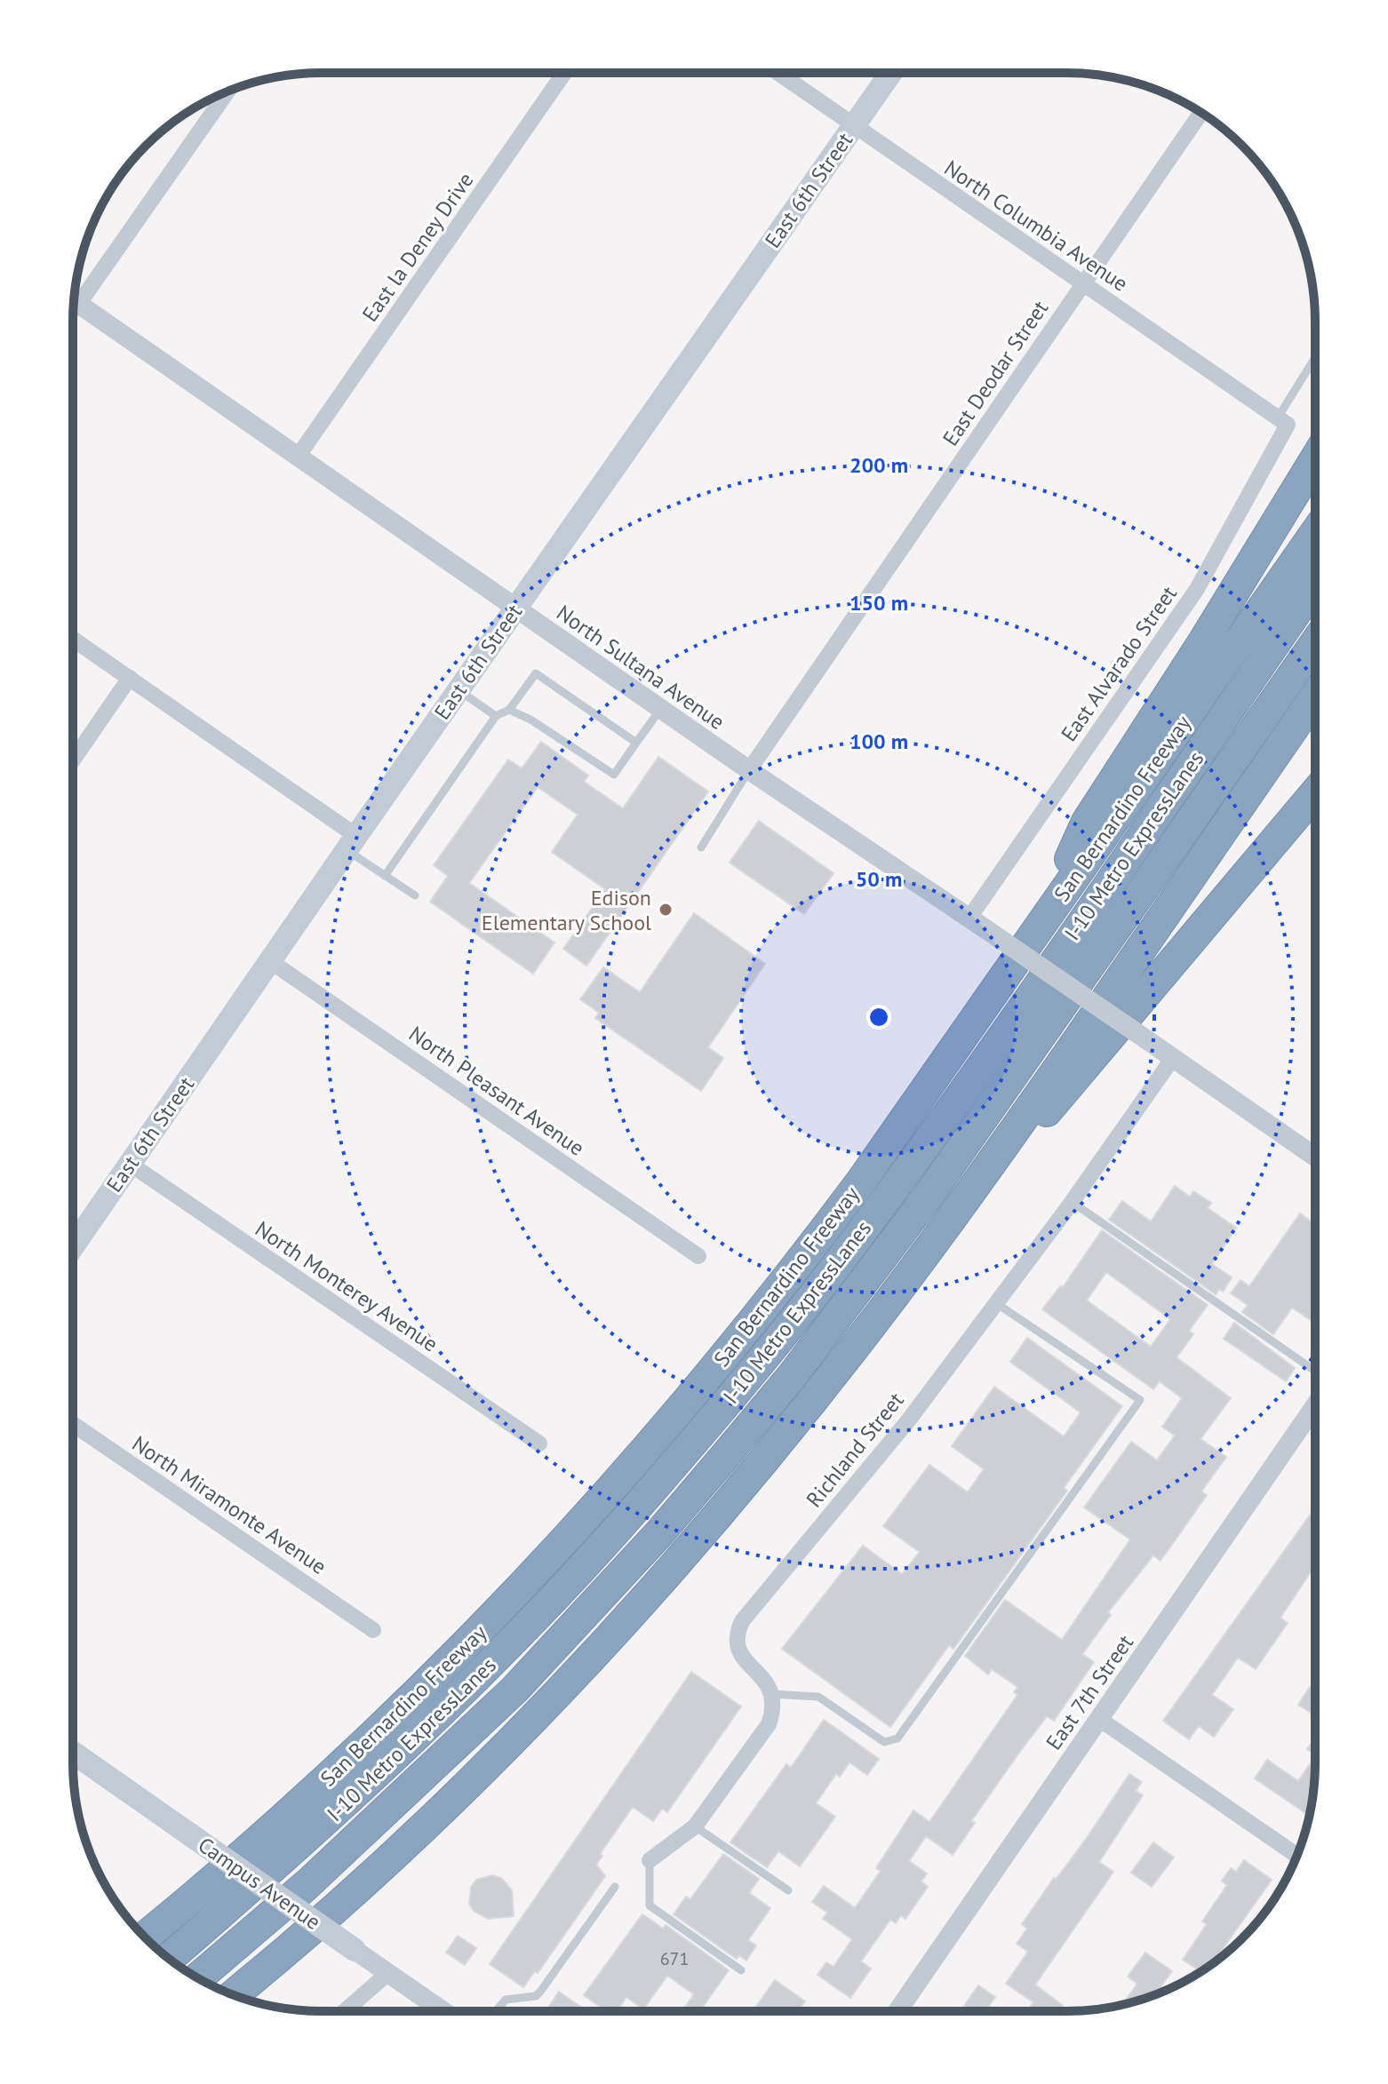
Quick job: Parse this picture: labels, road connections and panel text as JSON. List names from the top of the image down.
{
  "streets": {
    "highway": ["San Bernardino Freeway", "I-10 Metro ExpressLanes"],
    "main road": ["East 6th Street", "Campus Avenue"],
    "street": [
      "North Columbia Avenue",
      "East la Deney Drive",
      "East Deodar Street",
      "East Alvarado Street",
      "North Sultana Avenue",
      "North Pleasant Avenue",
      "North Monterey Avenue",
      "Richland Street",
      "North Miramonte Avenue",
      "East 7th Street"
    ]
  },
  "crossings": [
    ["East 6th Street", "North Columbia Avenue"],
    ["East 6th Street", "North Sultana Avenue"],
    ["East 6th Street", "North Pleasant Avenue"],
    ["East 6th Street", "North Monterey Avenue"],
    ["North Columbia Avenue", "East Deodar Street"],
    ["North Columbia Avenue", "East Alvarado Street"],
    ["East la Deney Drive", "North Sultana Avenue"],
    ["East Deodar Street", "North Sultana Avenue"],
    ["East Alvarado Street", "North Sultana Avenue"],
    ["North Sultana Avenue", "Richland Street"]
  ],
  "places": ["Edison Elementary School"],
  "house_numbers": ["671"],
  "rings": [
    "200 m",
    "150 m",
    "100 m",
    "50 m"
  ]
}
